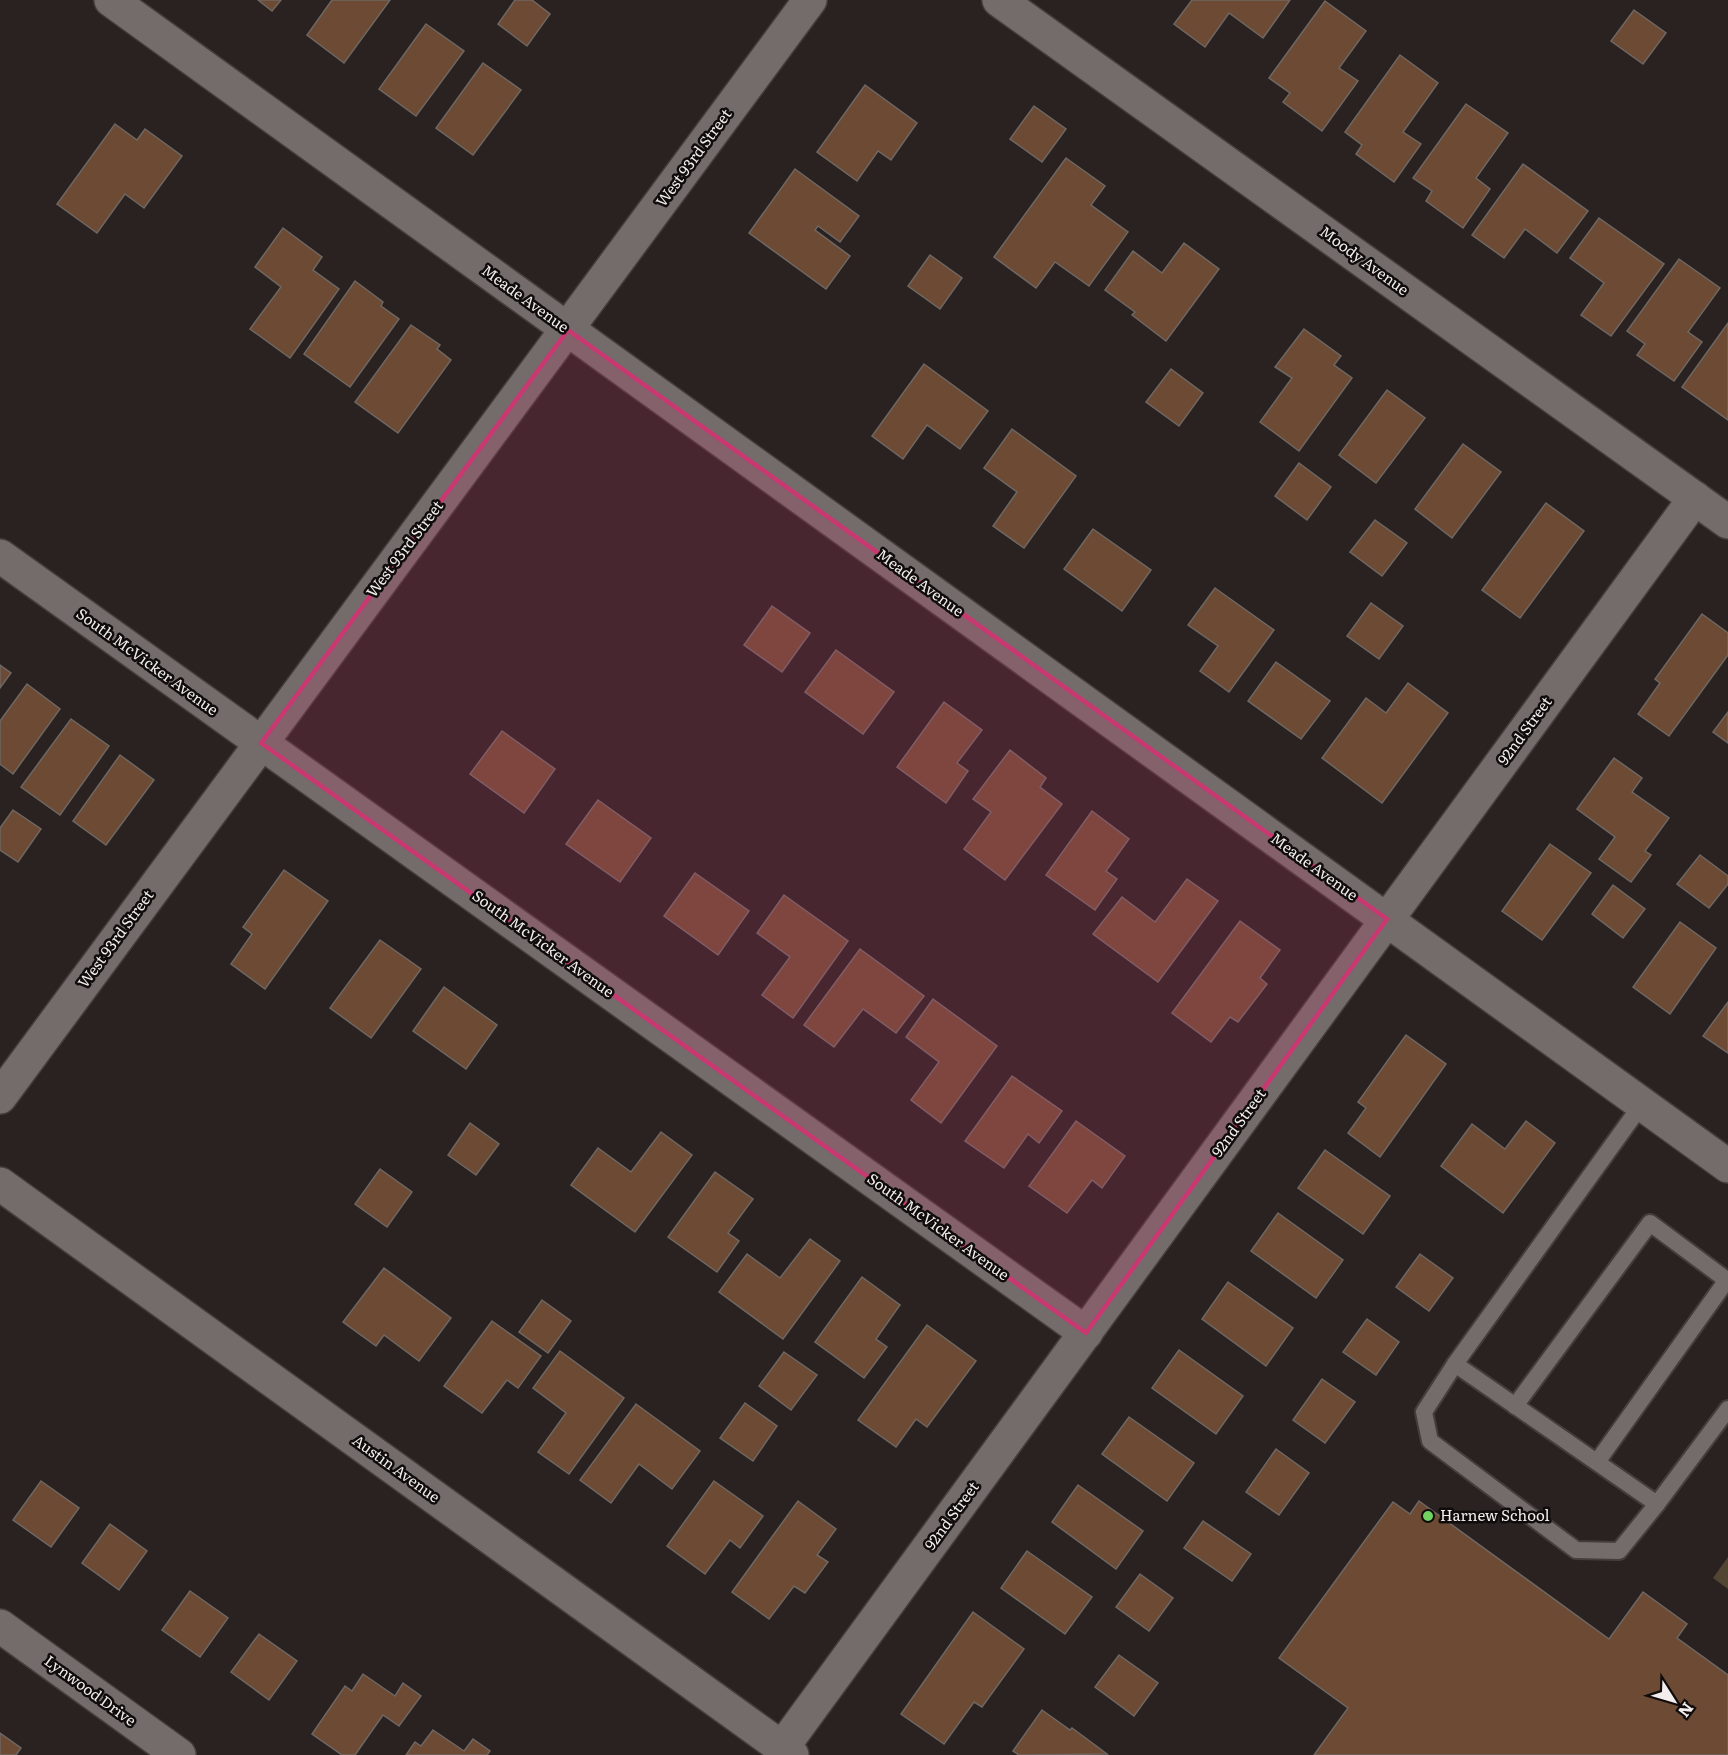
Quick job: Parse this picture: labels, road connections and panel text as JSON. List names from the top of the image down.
{
  "streets": {
    "street": [
      "West 93rd Street",
      "Moody Avenue",
      "Meade Avenue",
      "South McVicker Avenue",
      "92nd Street",
      "Austin Avenue",
      "Lynwood Drive"
    ]
  },
  "crossings": [
    ["West 93rd Street", "Meade Avenue"],
    ["West 93rd Street", "South McVicker Avenue"],
    ["Moody Avenue", "92nd Street"],
    ["Meade Avenue", "92nd Street"],
    ["South McVicker Avenue", "92nd Street"],
    ["92nd Street", "Austin Avenue"]
  ],
  "places": ["Harnew School"],
  "north": "bottom right"
}
